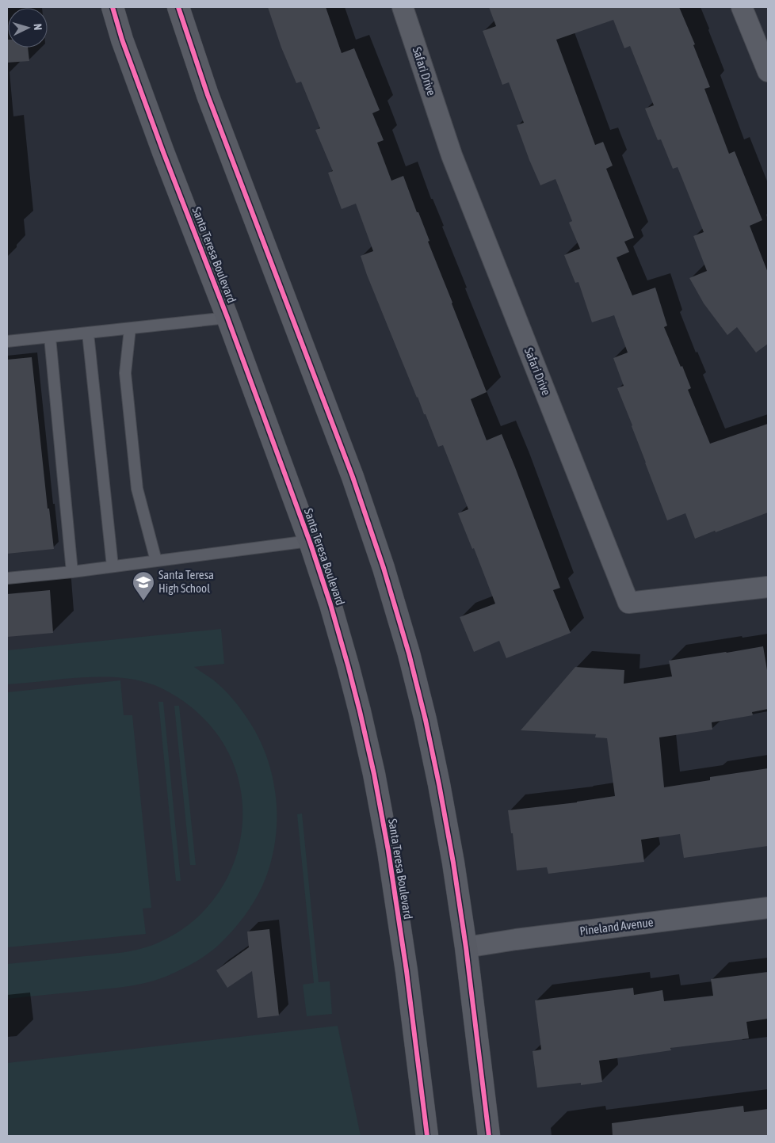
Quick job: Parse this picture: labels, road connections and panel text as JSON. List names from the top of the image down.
{
  "streets": {
    "main road": ["Santa Teresa Boulevard"],
    "street": ["Safari Drive", "Pineland Avenue"]
  },
  "places": {
    "school or university": ["Santa Teresa High School"]
  },
  "north": "right"
}
